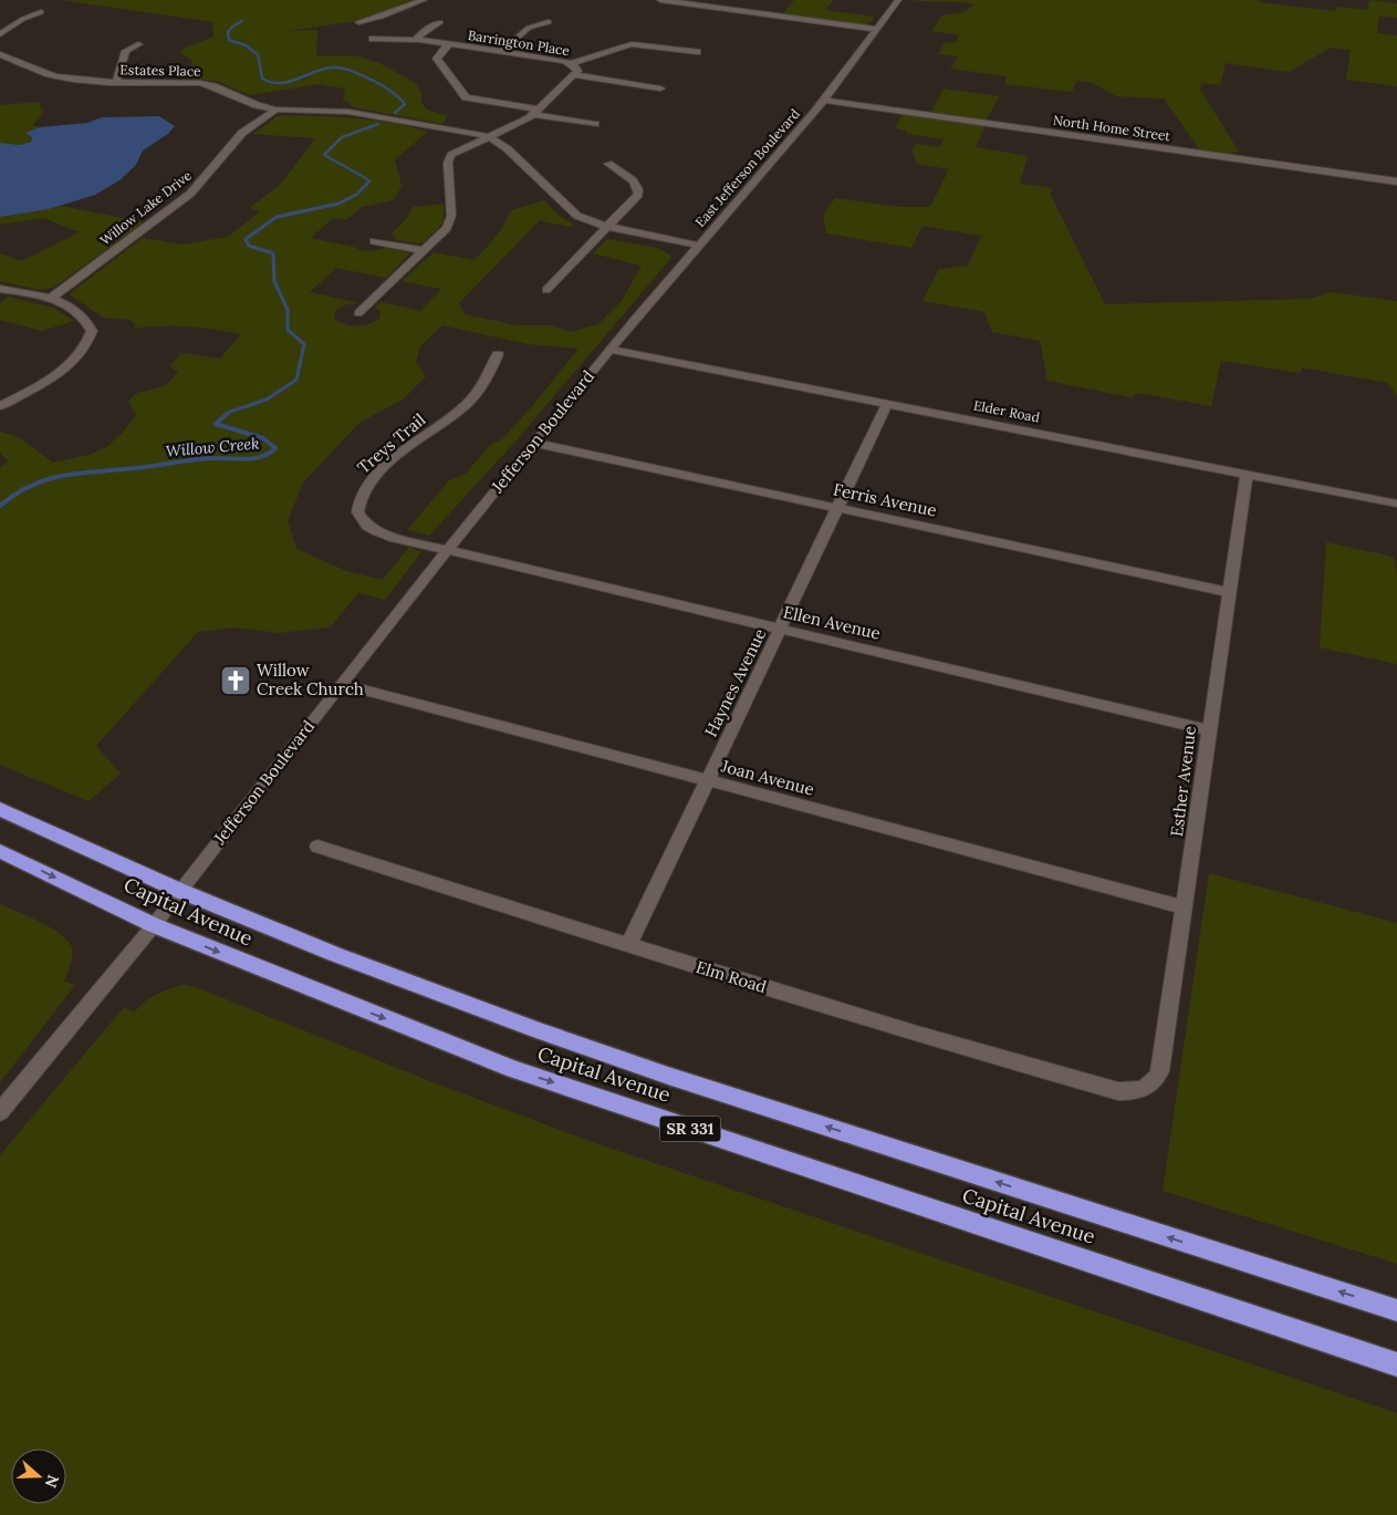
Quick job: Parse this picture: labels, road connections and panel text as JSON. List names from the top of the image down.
{
  "streets": {
    "highway": ["Capital Avenue", "SR 331"],
    "street": [
      "Barrington Place",
      "Estates Place",
      "North Home Street",
      "East Jefferson Boulevard",
      "Willow Lake Drive",
      "Elder Road",
      "Jefferson Boulevard",
      "Treys Trail",
      "Ferris Avenue",
      "Ellen Avenue",
      "Haynes Avenue",
      "Joan Avenue",
      "Esther Avenue",
      "Elm Road"
    ]
  },
  "crossings": [
    ["Barrington Place", "Estates Place"],
    ["Estates Place", "East Jefferson Boulevard"],
    ["Estates Place", "Willow Lake Drive"],
    ["North Home Street", "East Jefferson Boulevard"],
    ["East Jefferson Boulevard", "Elder Road"],
    ["East Jefferson Boulevard", "Jefferson Boulevard"],
    ["Elder Road", "Jefferson Boulevard"],
    ["Elder Road", "Haynes Avenue"],
    ["Elder Road", "Esther Avenue"],
    ["Jefferson Boulevard", "Treys Trail"],
    ["Jefferson Boulevard", "Ferris Avenue"],
    ["Jefferson Boulevard", "Ellen Avenue"],
    ["Jefferson Boulevard", "Joan Avenue"],
    ["Jefferson Boulevard", "Capital Avenue"],
    ["Treys Trail", "Ellen Avenue"],
    ["Ferris Avenue", "Haynes Avenue"],
    ["Ferris Avenue", "Esther Avenue"],
    ["Ellen Avenue", "Haynes Avenue"],
    ["Ellen Avenue", "Esther Avenue"],
    ["Haynes Avenue", "Joan Avenue"],
    ["Haynes Avenue", "Elm Road"],
    ["Joan Avenue", "Esther Avenue"],
    ["Esther Avenue", "Elm Road"]
  ],
  "water": ["Willow Creek"],
  "places": {
    "church": ["Willow Creek Church"]
  },
  "north": "right"
}
